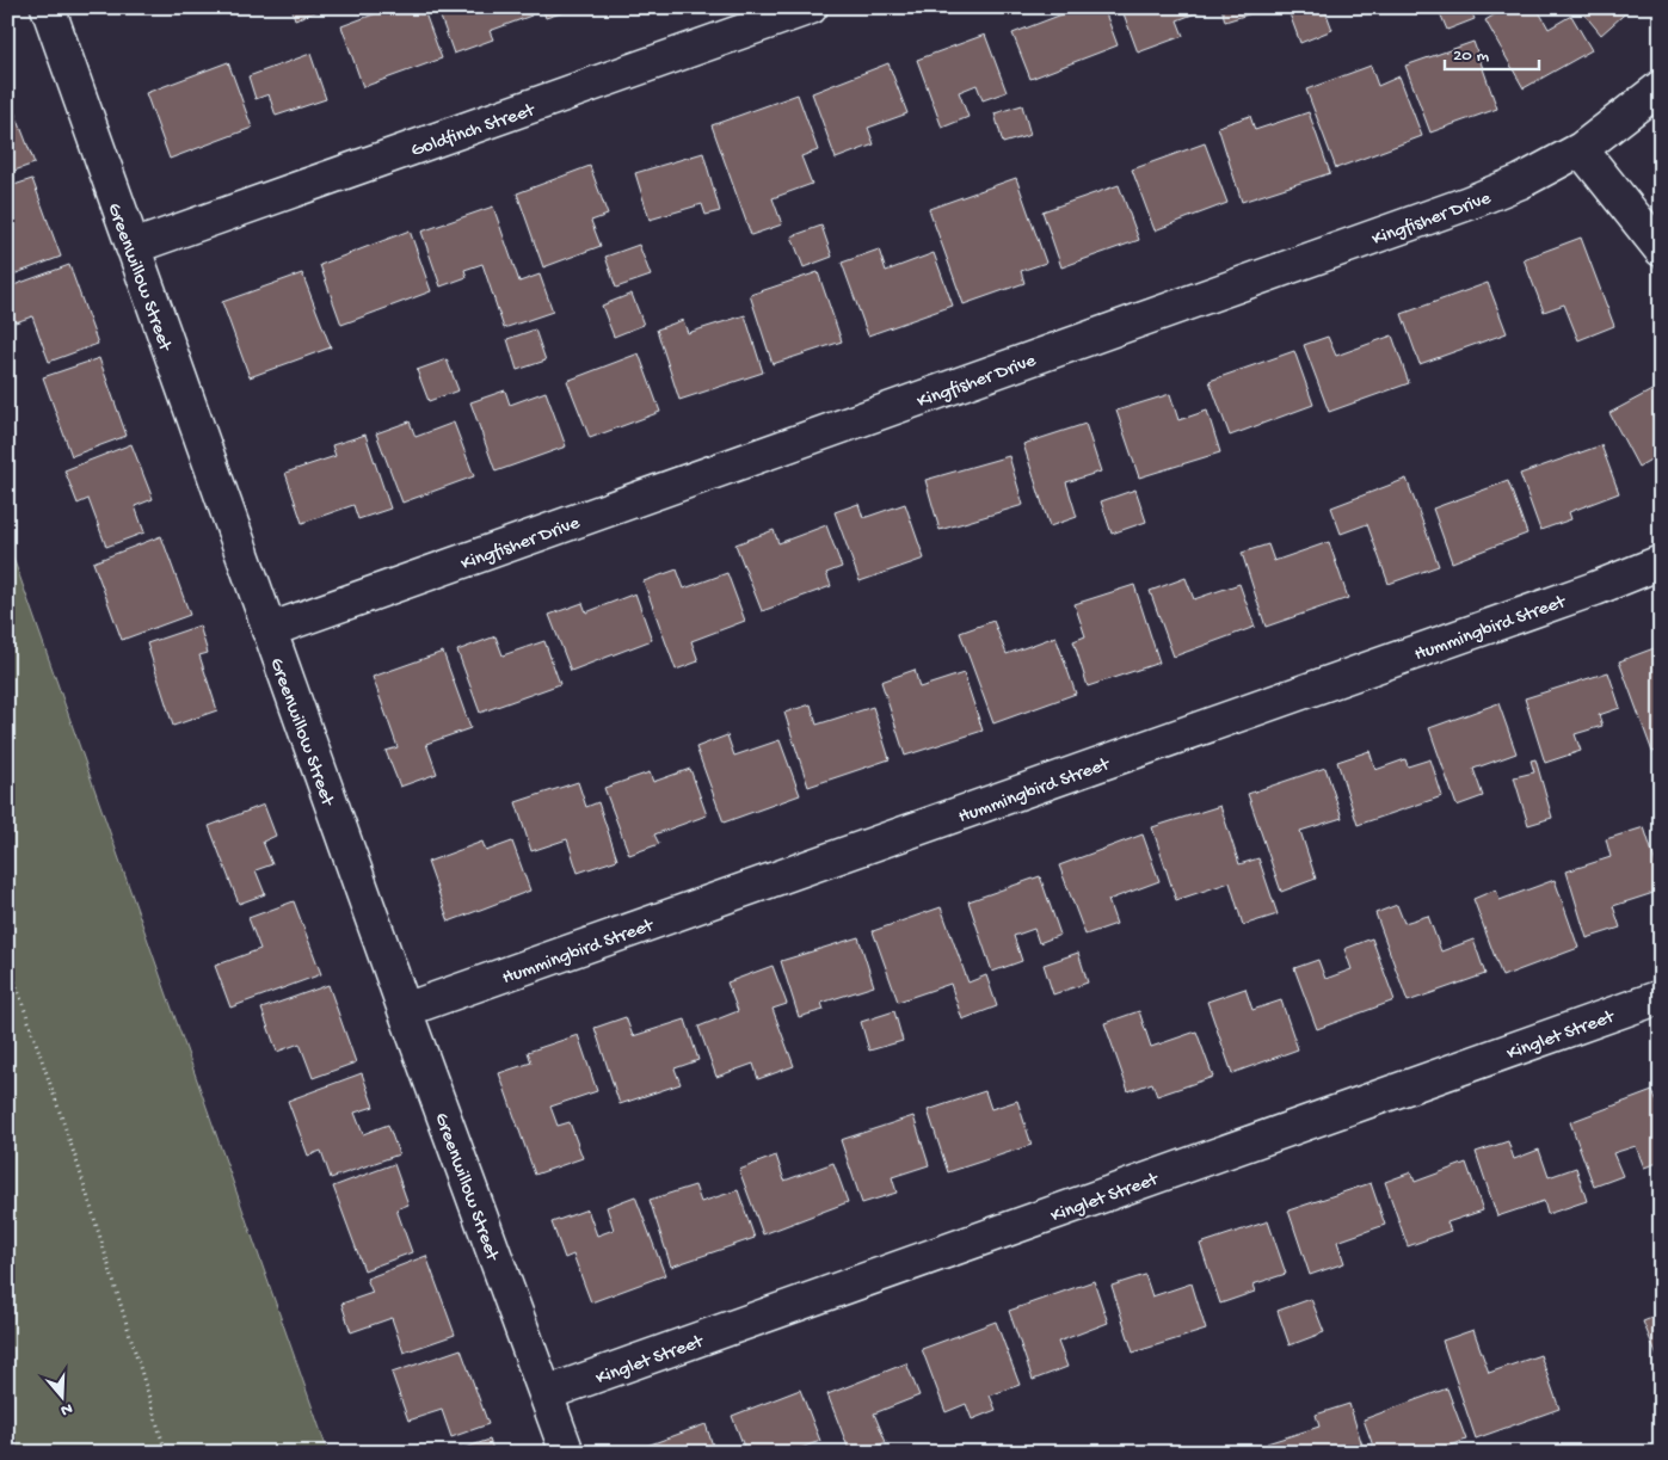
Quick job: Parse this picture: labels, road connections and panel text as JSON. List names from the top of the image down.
{
  "streets": {
    "street": [
      "Goldfinch Street",
      "Kingfisher Drive",
      "Greenwillow Street",
      "Hummingbird Street",
      "Kinglet Street"
    ]
  },
  "crossings": [
    ["Goldfinch Street", "Greenwillow Street"],
    ["Kingfisher Drive", "Greenwillow Street"],
    ["Greenwillow Street", "Hummingbird Street"],
    ["Greenwillow Street", "Kinglet Street"]
  ],
  "scale_bar": "20 m",
  "north": "bottom"
}
